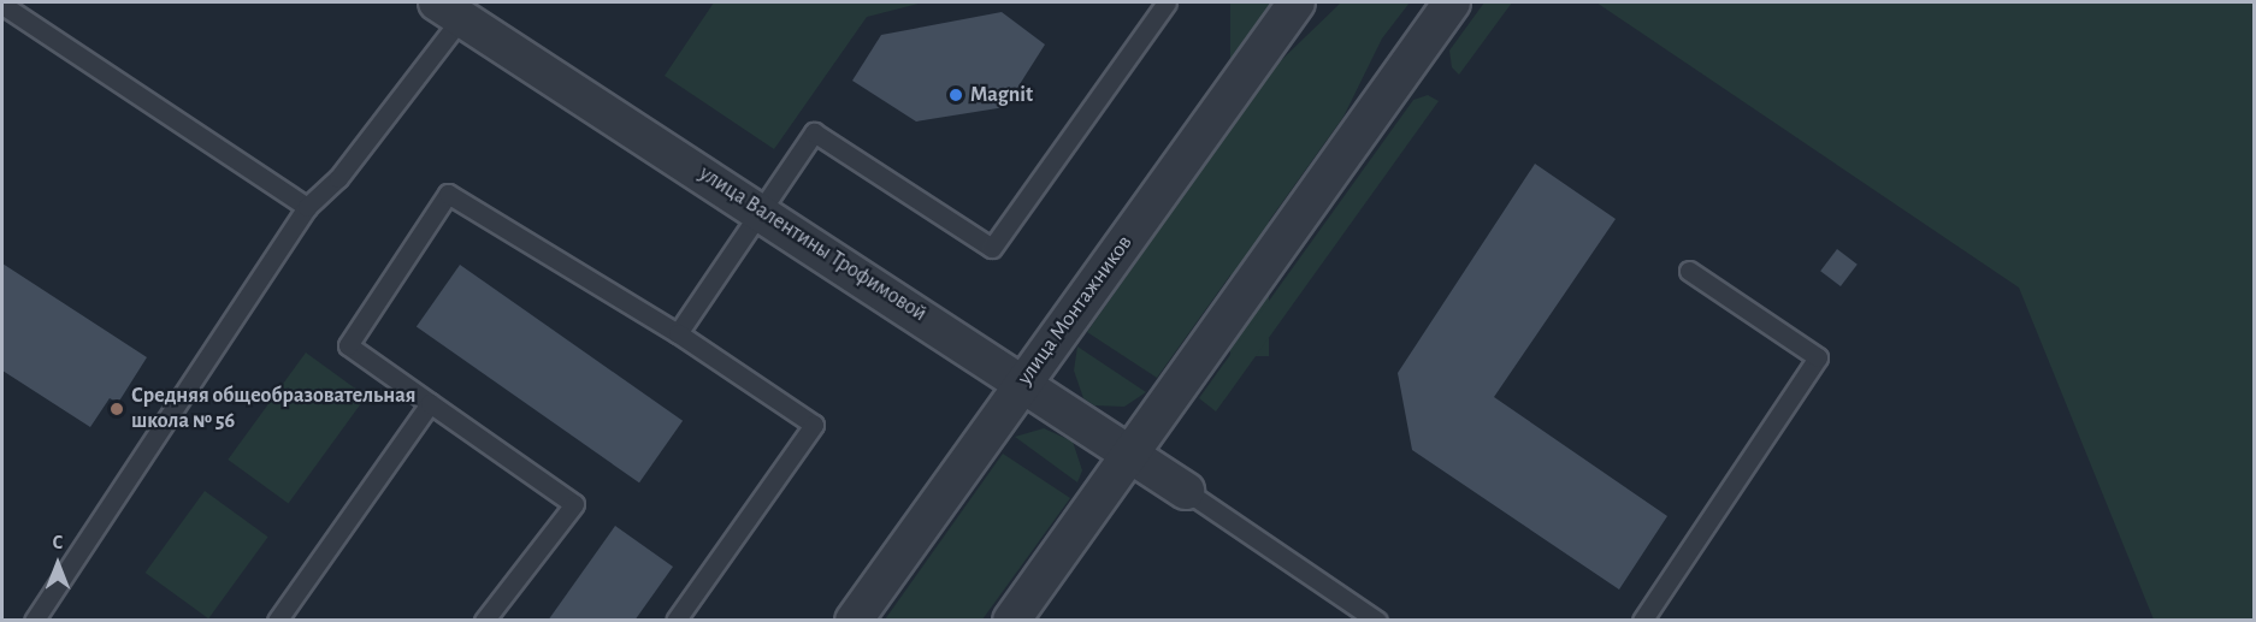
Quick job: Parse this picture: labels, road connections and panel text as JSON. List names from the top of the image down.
{
  "streets": {
    "street": ["улица Валентины Трофимовой", "улица Монтажников"]
  },
  "crossings": [
    ["улица Валентины Трофимовой", "улица Монтажников"]
  ],
  "places": ["Magnit", "Средняя общеобразовательная школа № 56"],
  "north": "top"
}
